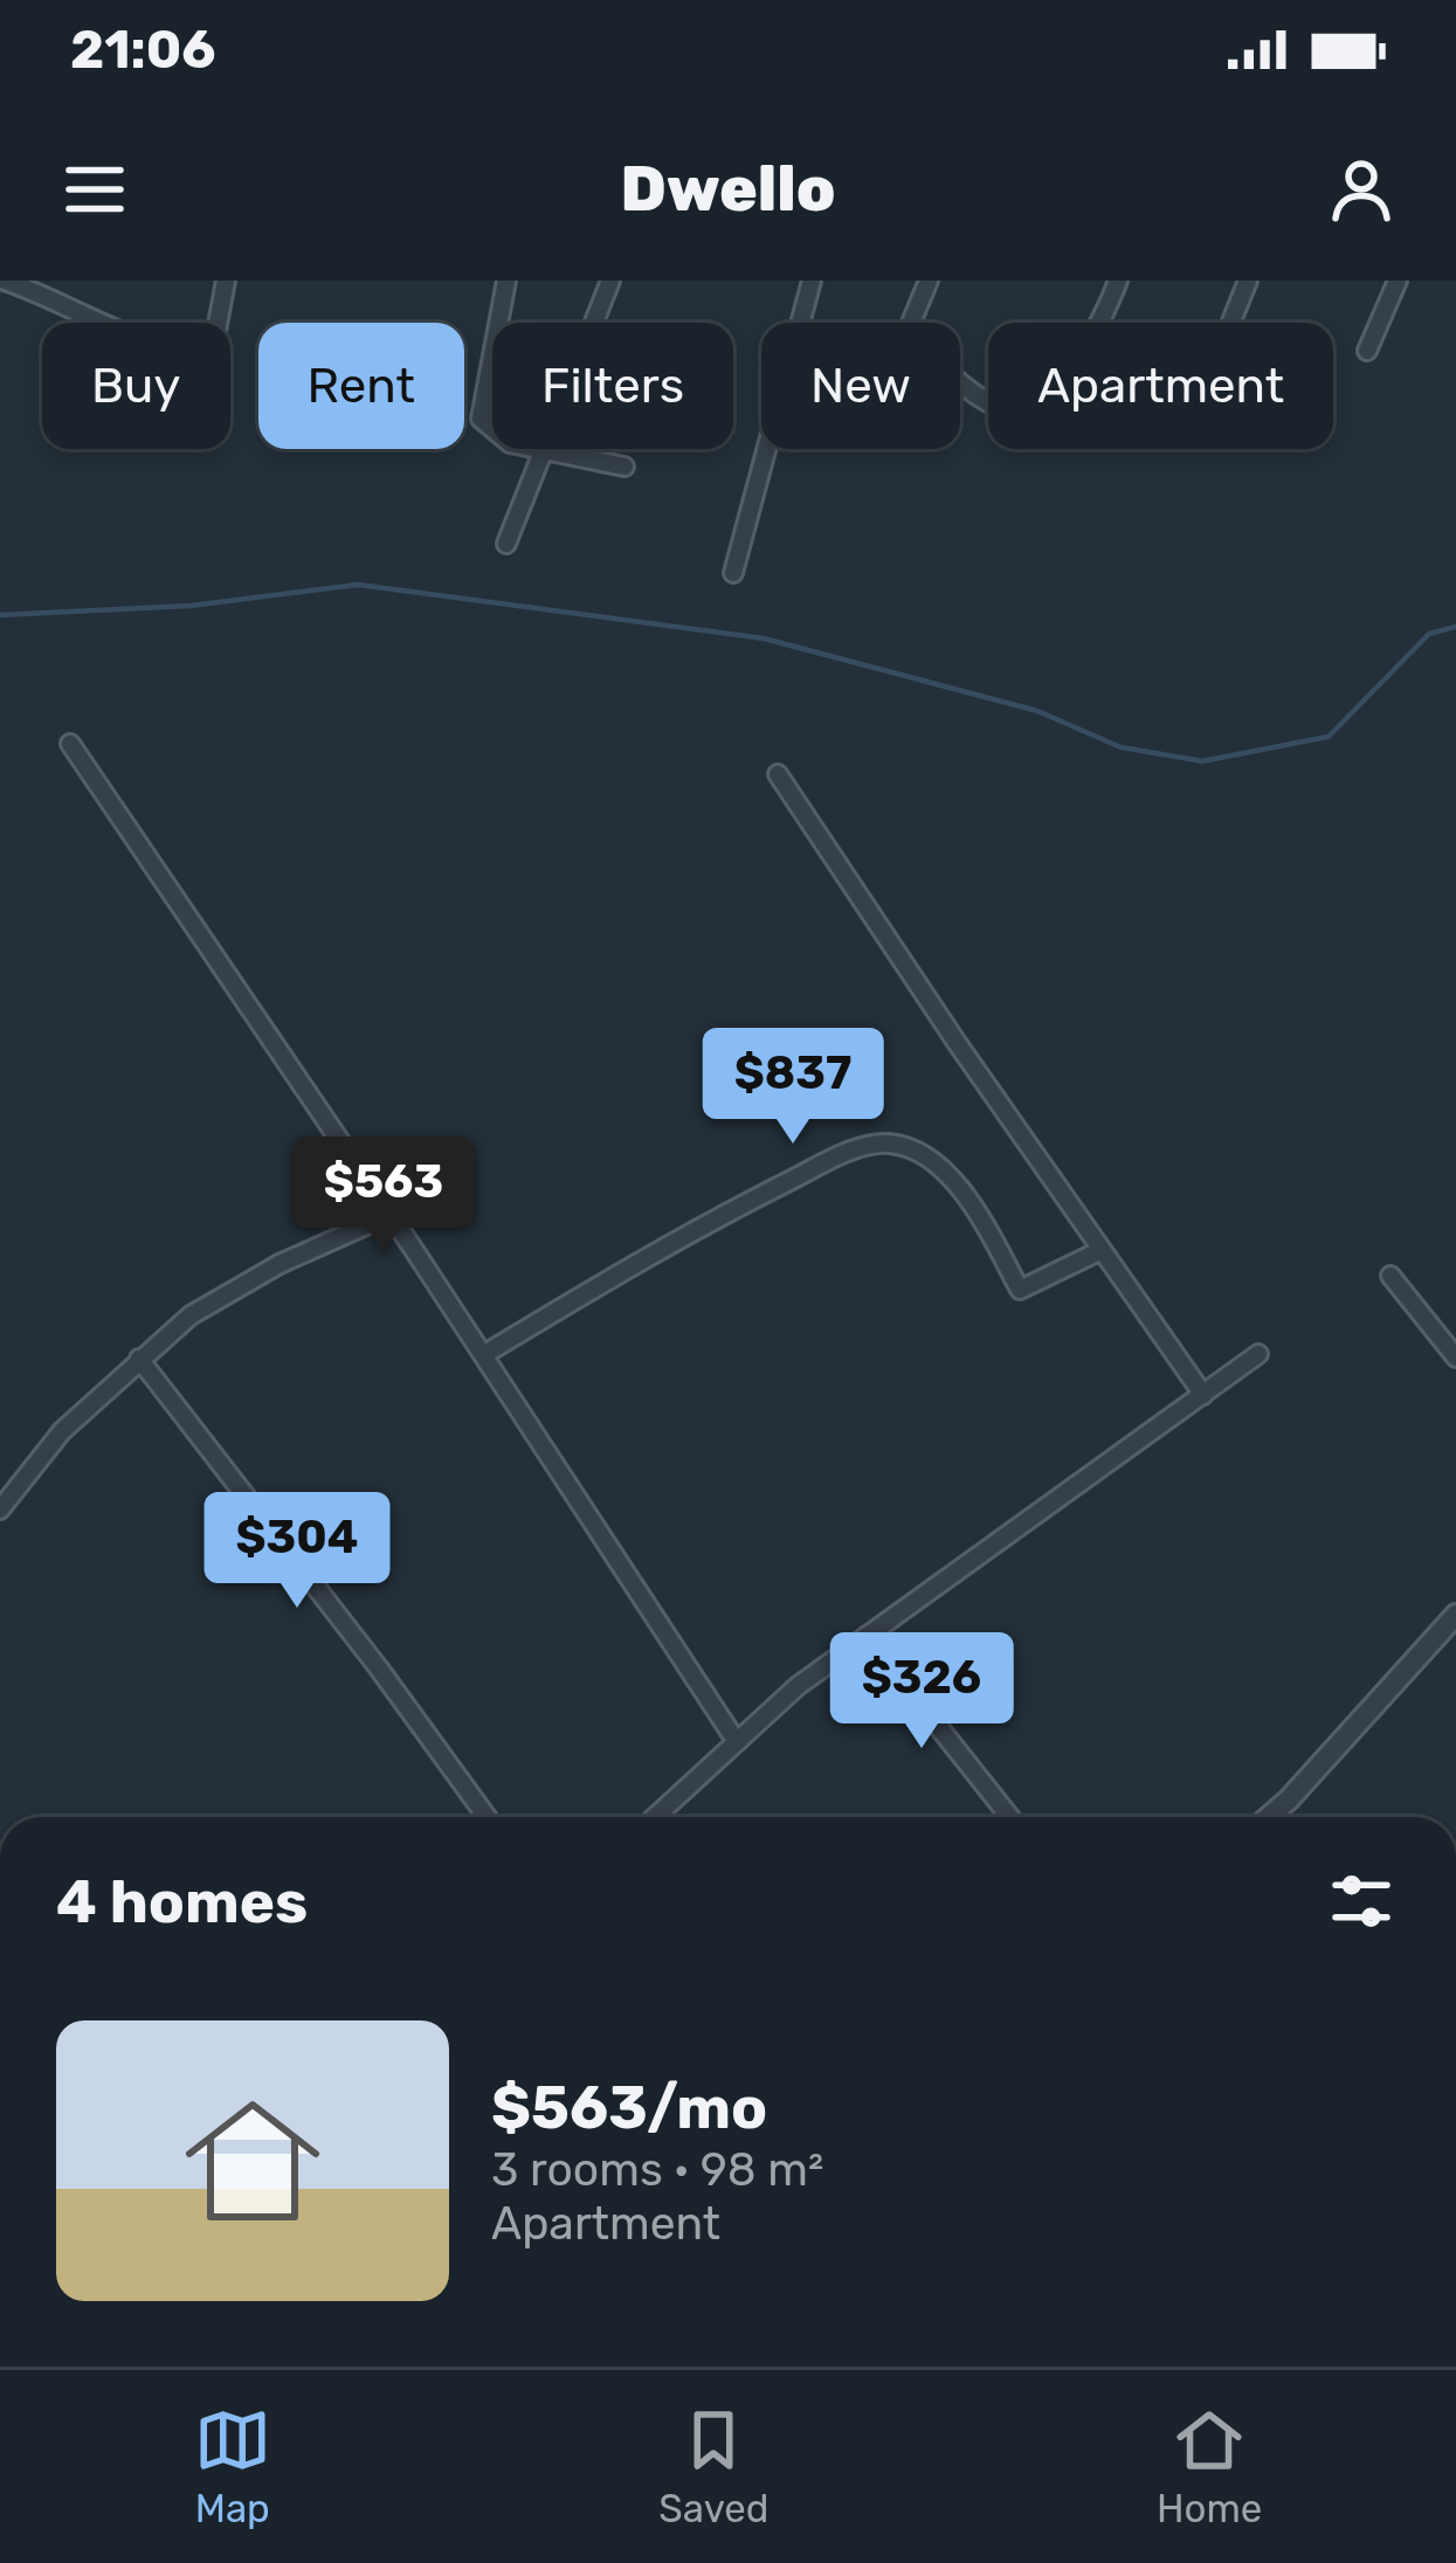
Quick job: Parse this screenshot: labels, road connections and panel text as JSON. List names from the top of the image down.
{
  "page": {
    "status": "21:06",
    "header": "Dwello",
    "chip": [
      "Buy",
      "Rent",
      "Filters",
      "New",
      "Apartment"
    ],
    "price": [
      "$837",
      "$563",
      "$304",
      "$326"
    ],
    "heading": "4 homes",
    "list": [
      {
        "name": "$563/mo",
        "note": "3 rooms · 98 m² · Apartment"
      }
    ],
    "tabs": ["Map", "Saved", "Home"]
  }
}
